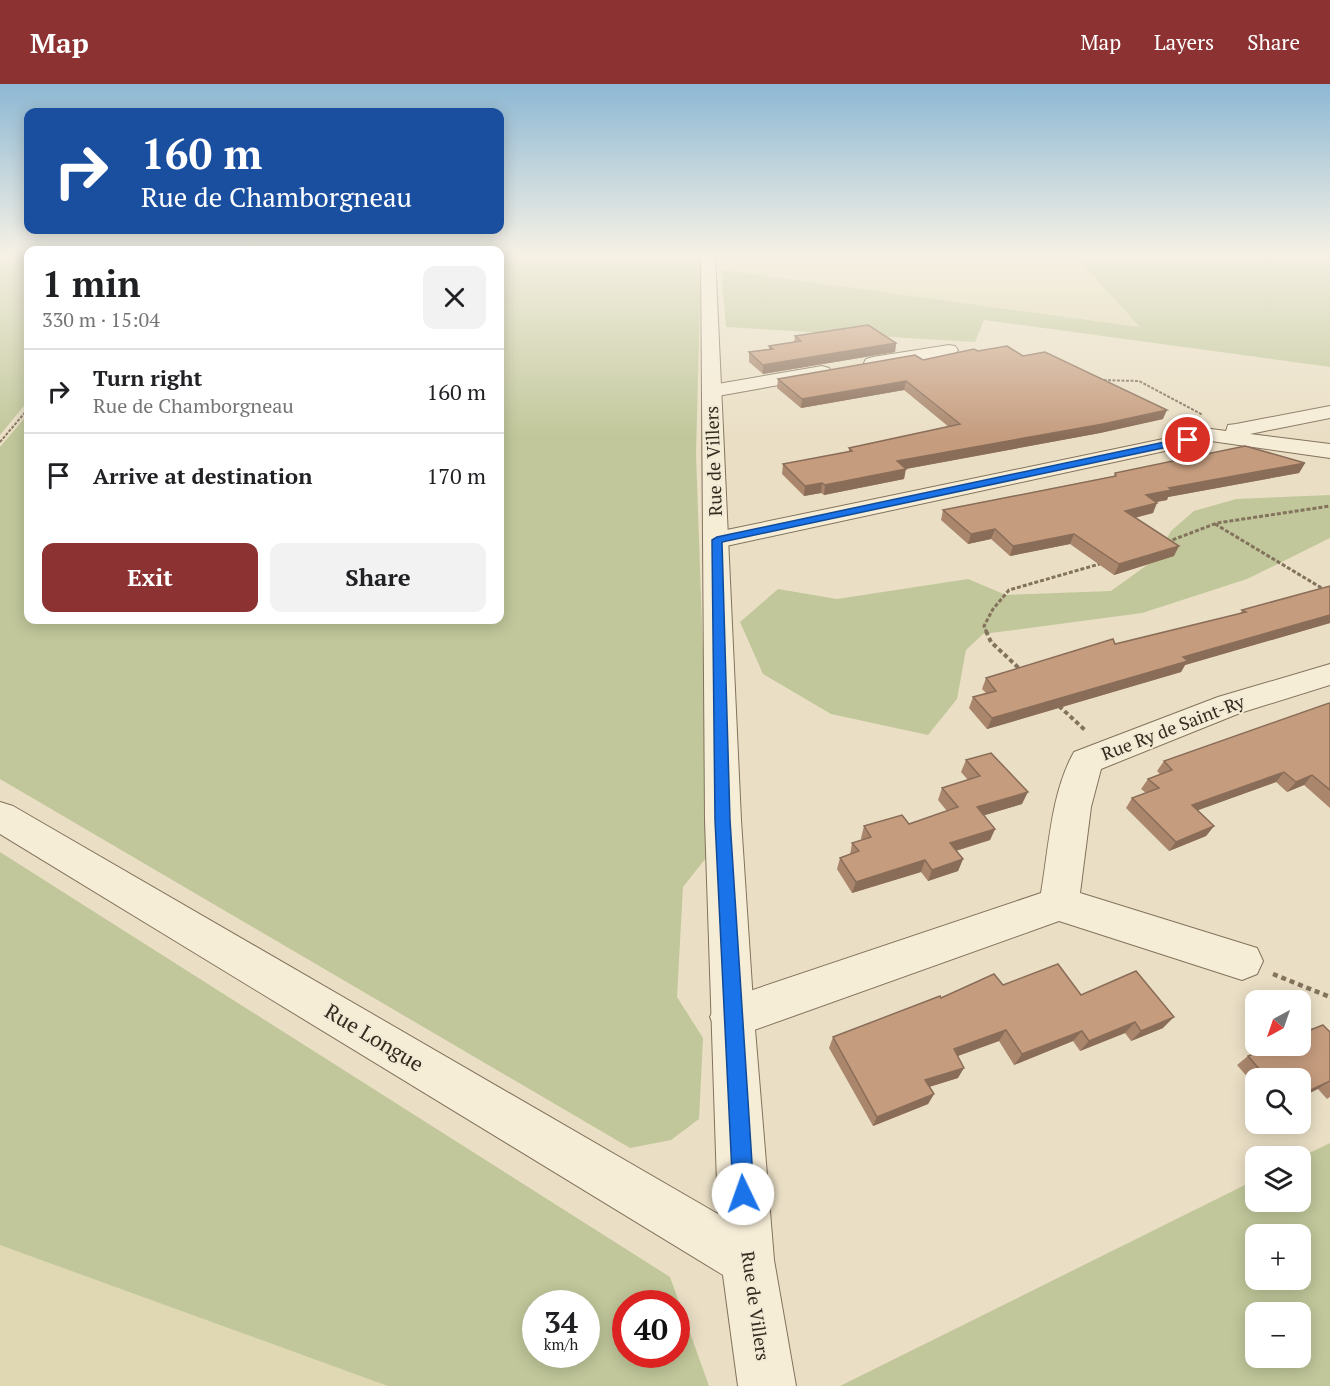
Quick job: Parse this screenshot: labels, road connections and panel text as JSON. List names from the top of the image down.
{
  "streets": {
    "street": ["Rue de Villers", "Rue Ry de Saint-Ry", "Rue Longue"]
  },
  "crossings": [
    ["Rue de Villers", "Rue Longue"]
  ],
  "north": "bottom left",
  "page": {
    "header": "Map",
    "nav": ["Map", "Layers", "Share"],
    "turn": ["160 m", "Rue de Chamborgneau"],
    "heading": ["1 min", "330 m · 15:04"],
    "list": [
      {
        "name": "Turn right",
        "note": "Rue de Chamborgneau",
        "value": "160 m"
      },
      {
        "name": "Arrive at destination",
        "value": "170 m"
      }
    ],
    "buttons": ["Exit", "Share"],
    "map_buttons": ["+", "−"],
    "speed": "34 km/h",
    "limit": "40"
  }
}
